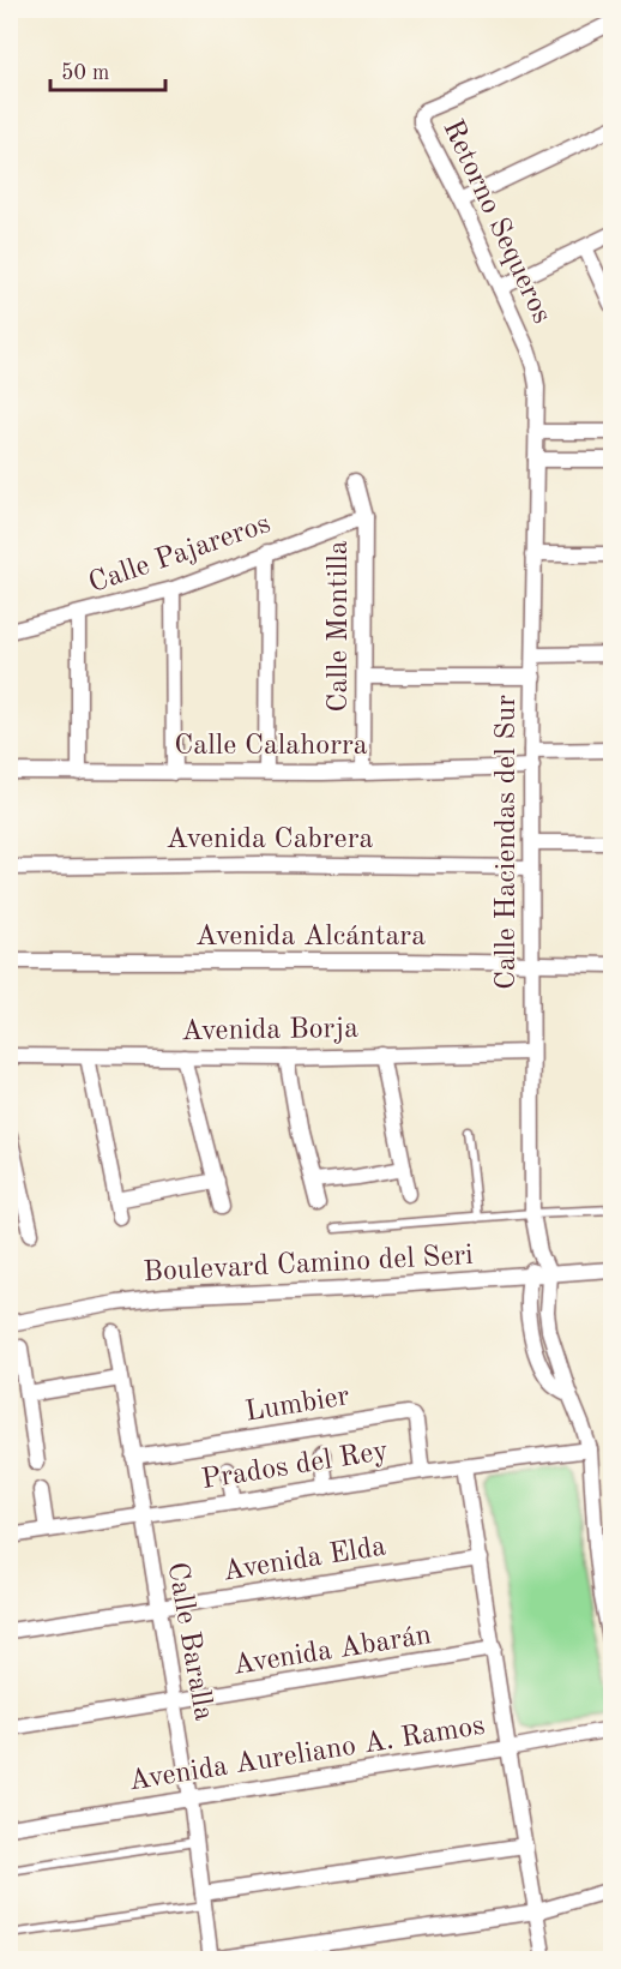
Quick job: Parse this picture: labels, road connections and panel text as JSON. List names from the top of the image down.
{
  "streets": {
    "street": [
      "Retorno Sequeros",
      "Calle Pajareros",
      "Calle Montilla",
      "Calle Calahorra",
      "Avenida Cabrera",
      "Calle Haciendas del Sur",
      "Avenida Alcántara",
      "Avenida Borja",
      "Boulevard Camino del Seri",
      "Lumbier",
      "Prados del Rey",
      "Avenida Elda",
      "Calle Baralla",
      "Avenida Abarán",
      "Avenida Aureliano A. Ramos"
    ]
  },
  "crossings": [
    ["Retorno Sequeros", "Calle Haciendas del Sur"],
    ["Calle Pajareros", "Calle Montilla"],
    ["Calle Montilla", "Calle Calahorra"],
    ["Calle Calahorra", "Calle Haciendas del Sur"],
    ["Avenida Cabrera", "Calle Haciendas del Sur"],
    ["Calle Haciendas del Sur", "Avenida Alcántara"],
    ["Calle Haciendas del Sur", "Avenida Borja"],
    ["Calle Haciendas del Sur", "Boulevard Camino del Seri"],
    ["Calle Haciendas del Sur", "Prados del Rey"],
    ["Lumbier", "Prados del Rey"],
    ["Lumbier", "Calle Baralla"],
    ["Prados del Rey", "Calle Baralla"],
    ["Avenida Elda", "Calle Baralla"],
    ["Calle Baralla", "Avenida Abarán"],
    ["Calle Baralla", "Avenida Aureliano A. Ramos"]
  ],
  "scale_bar": "50 m"
}
